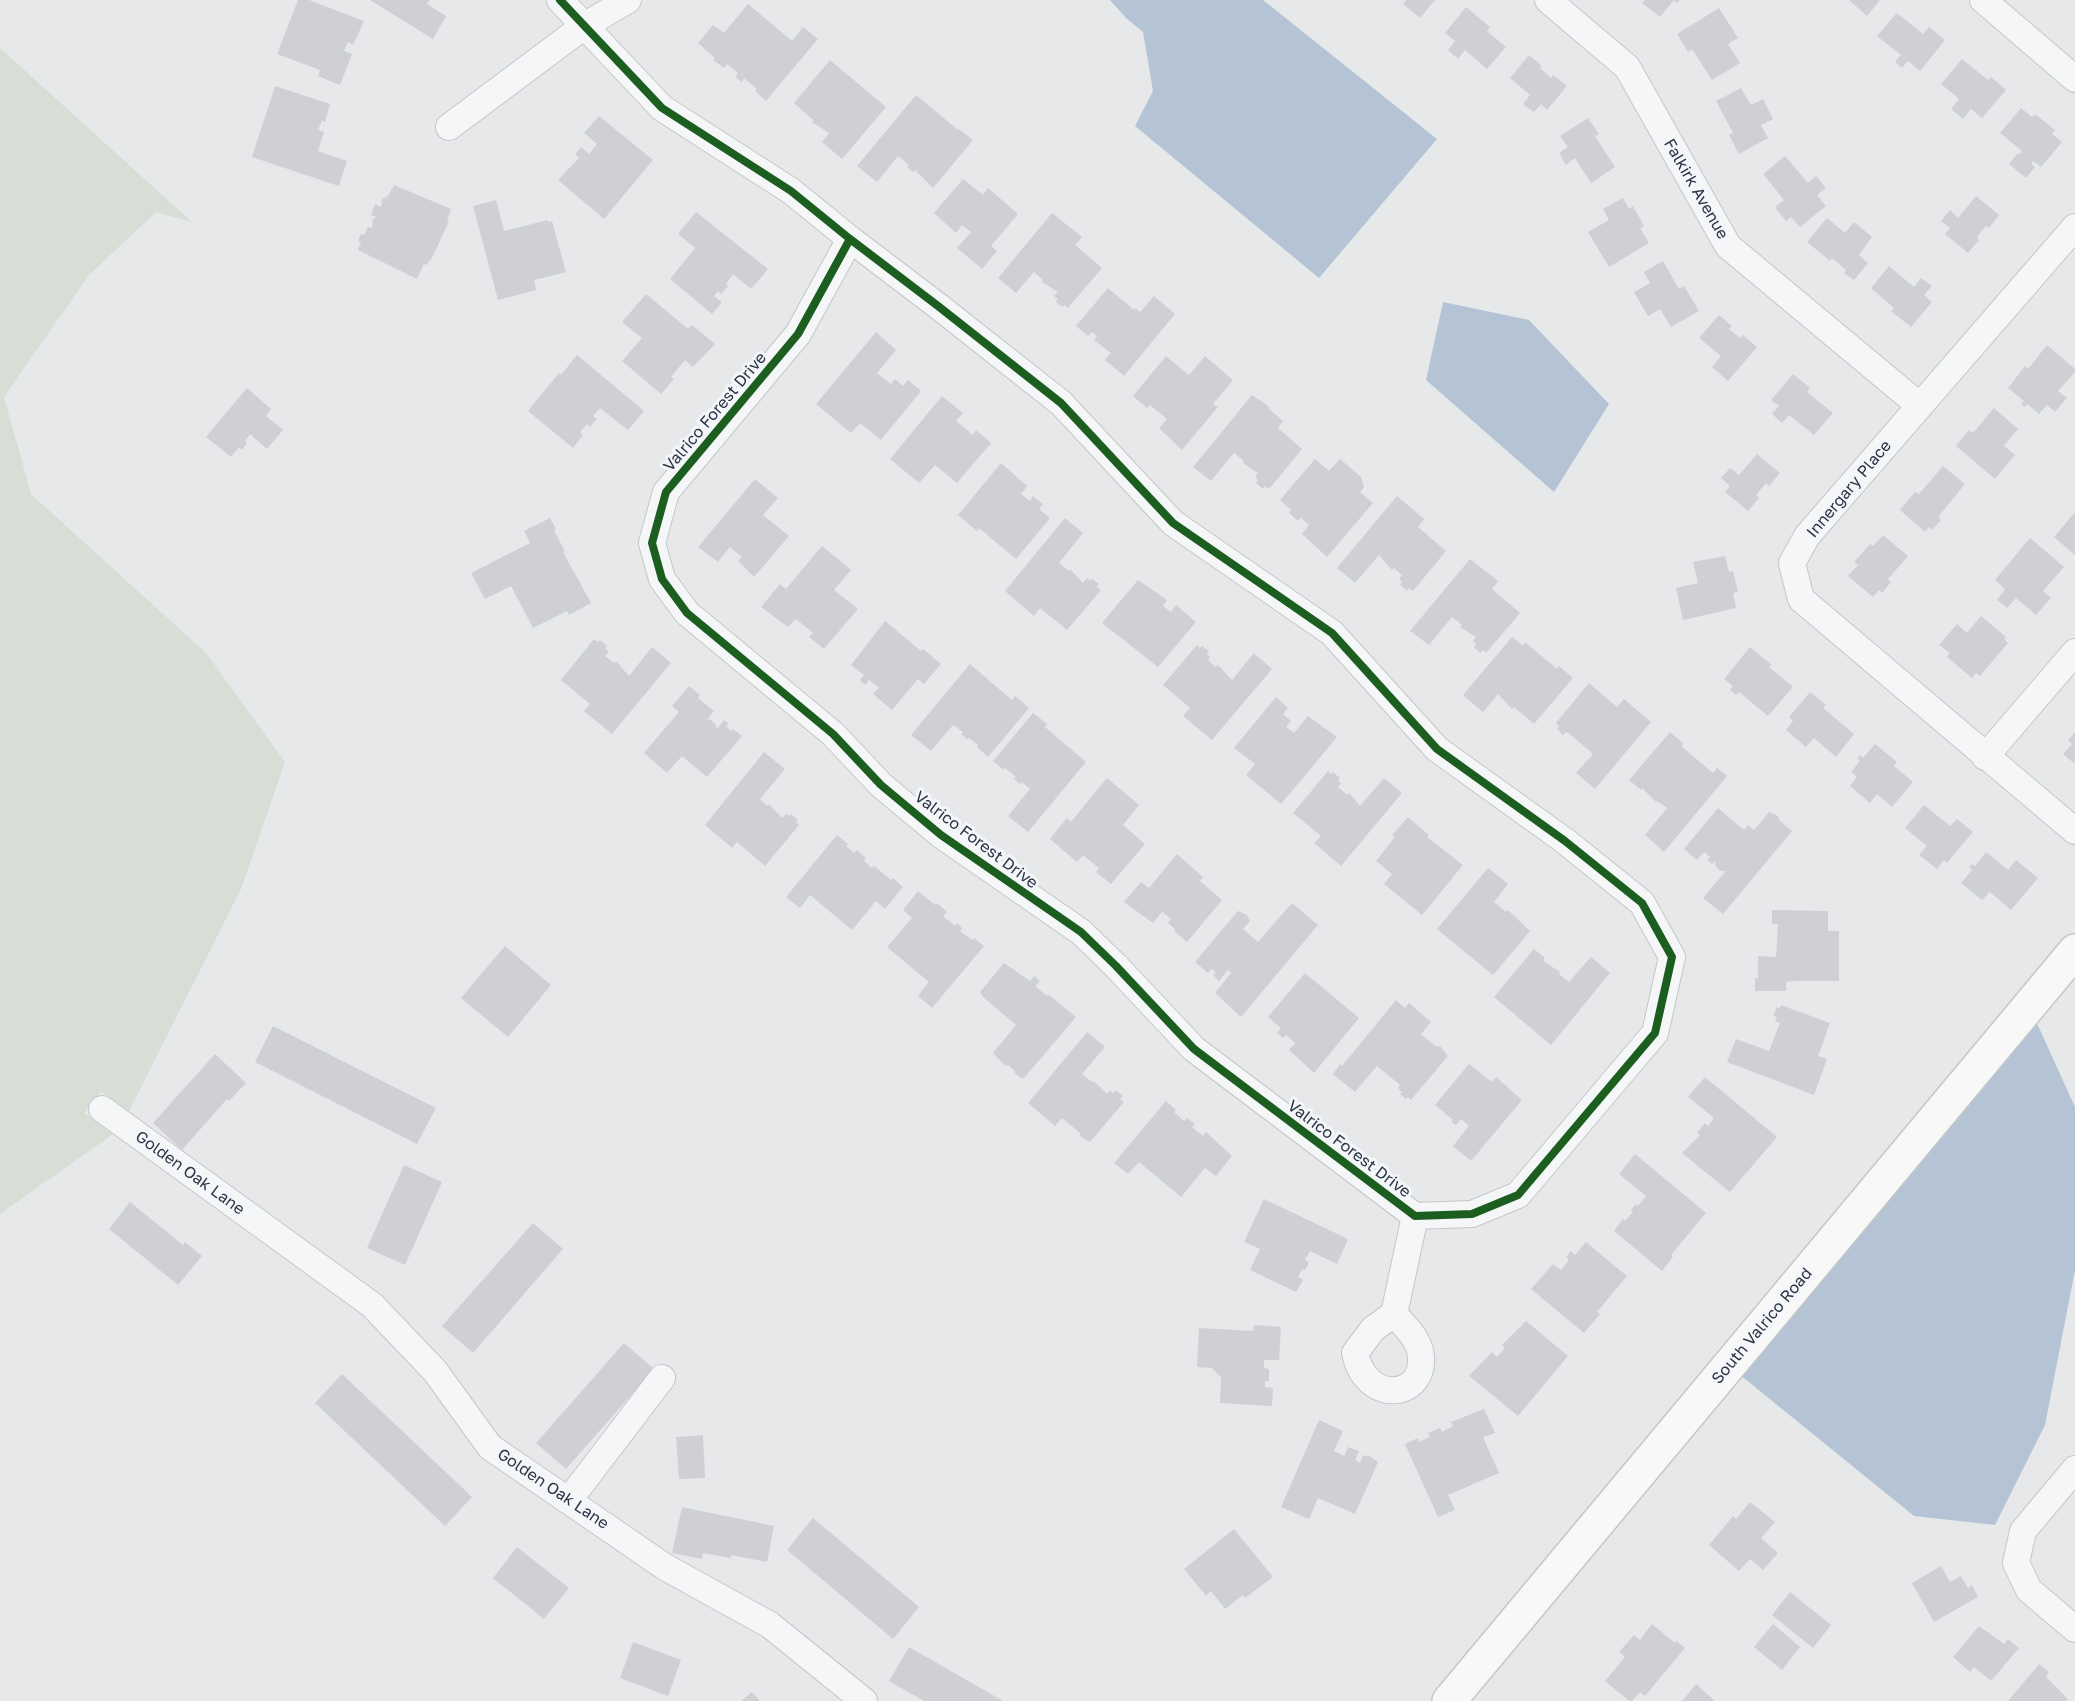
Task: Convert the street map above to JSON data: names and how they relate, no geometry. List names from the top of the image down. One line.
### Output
{"streets":{"street":["Falkirk Avenue","Valrico Forest Drive","Innergary Place","Golden Oak Lane","South Valrico Road"]},"crossings":[["Falkirk Avenue","Innergary Place"]]}
